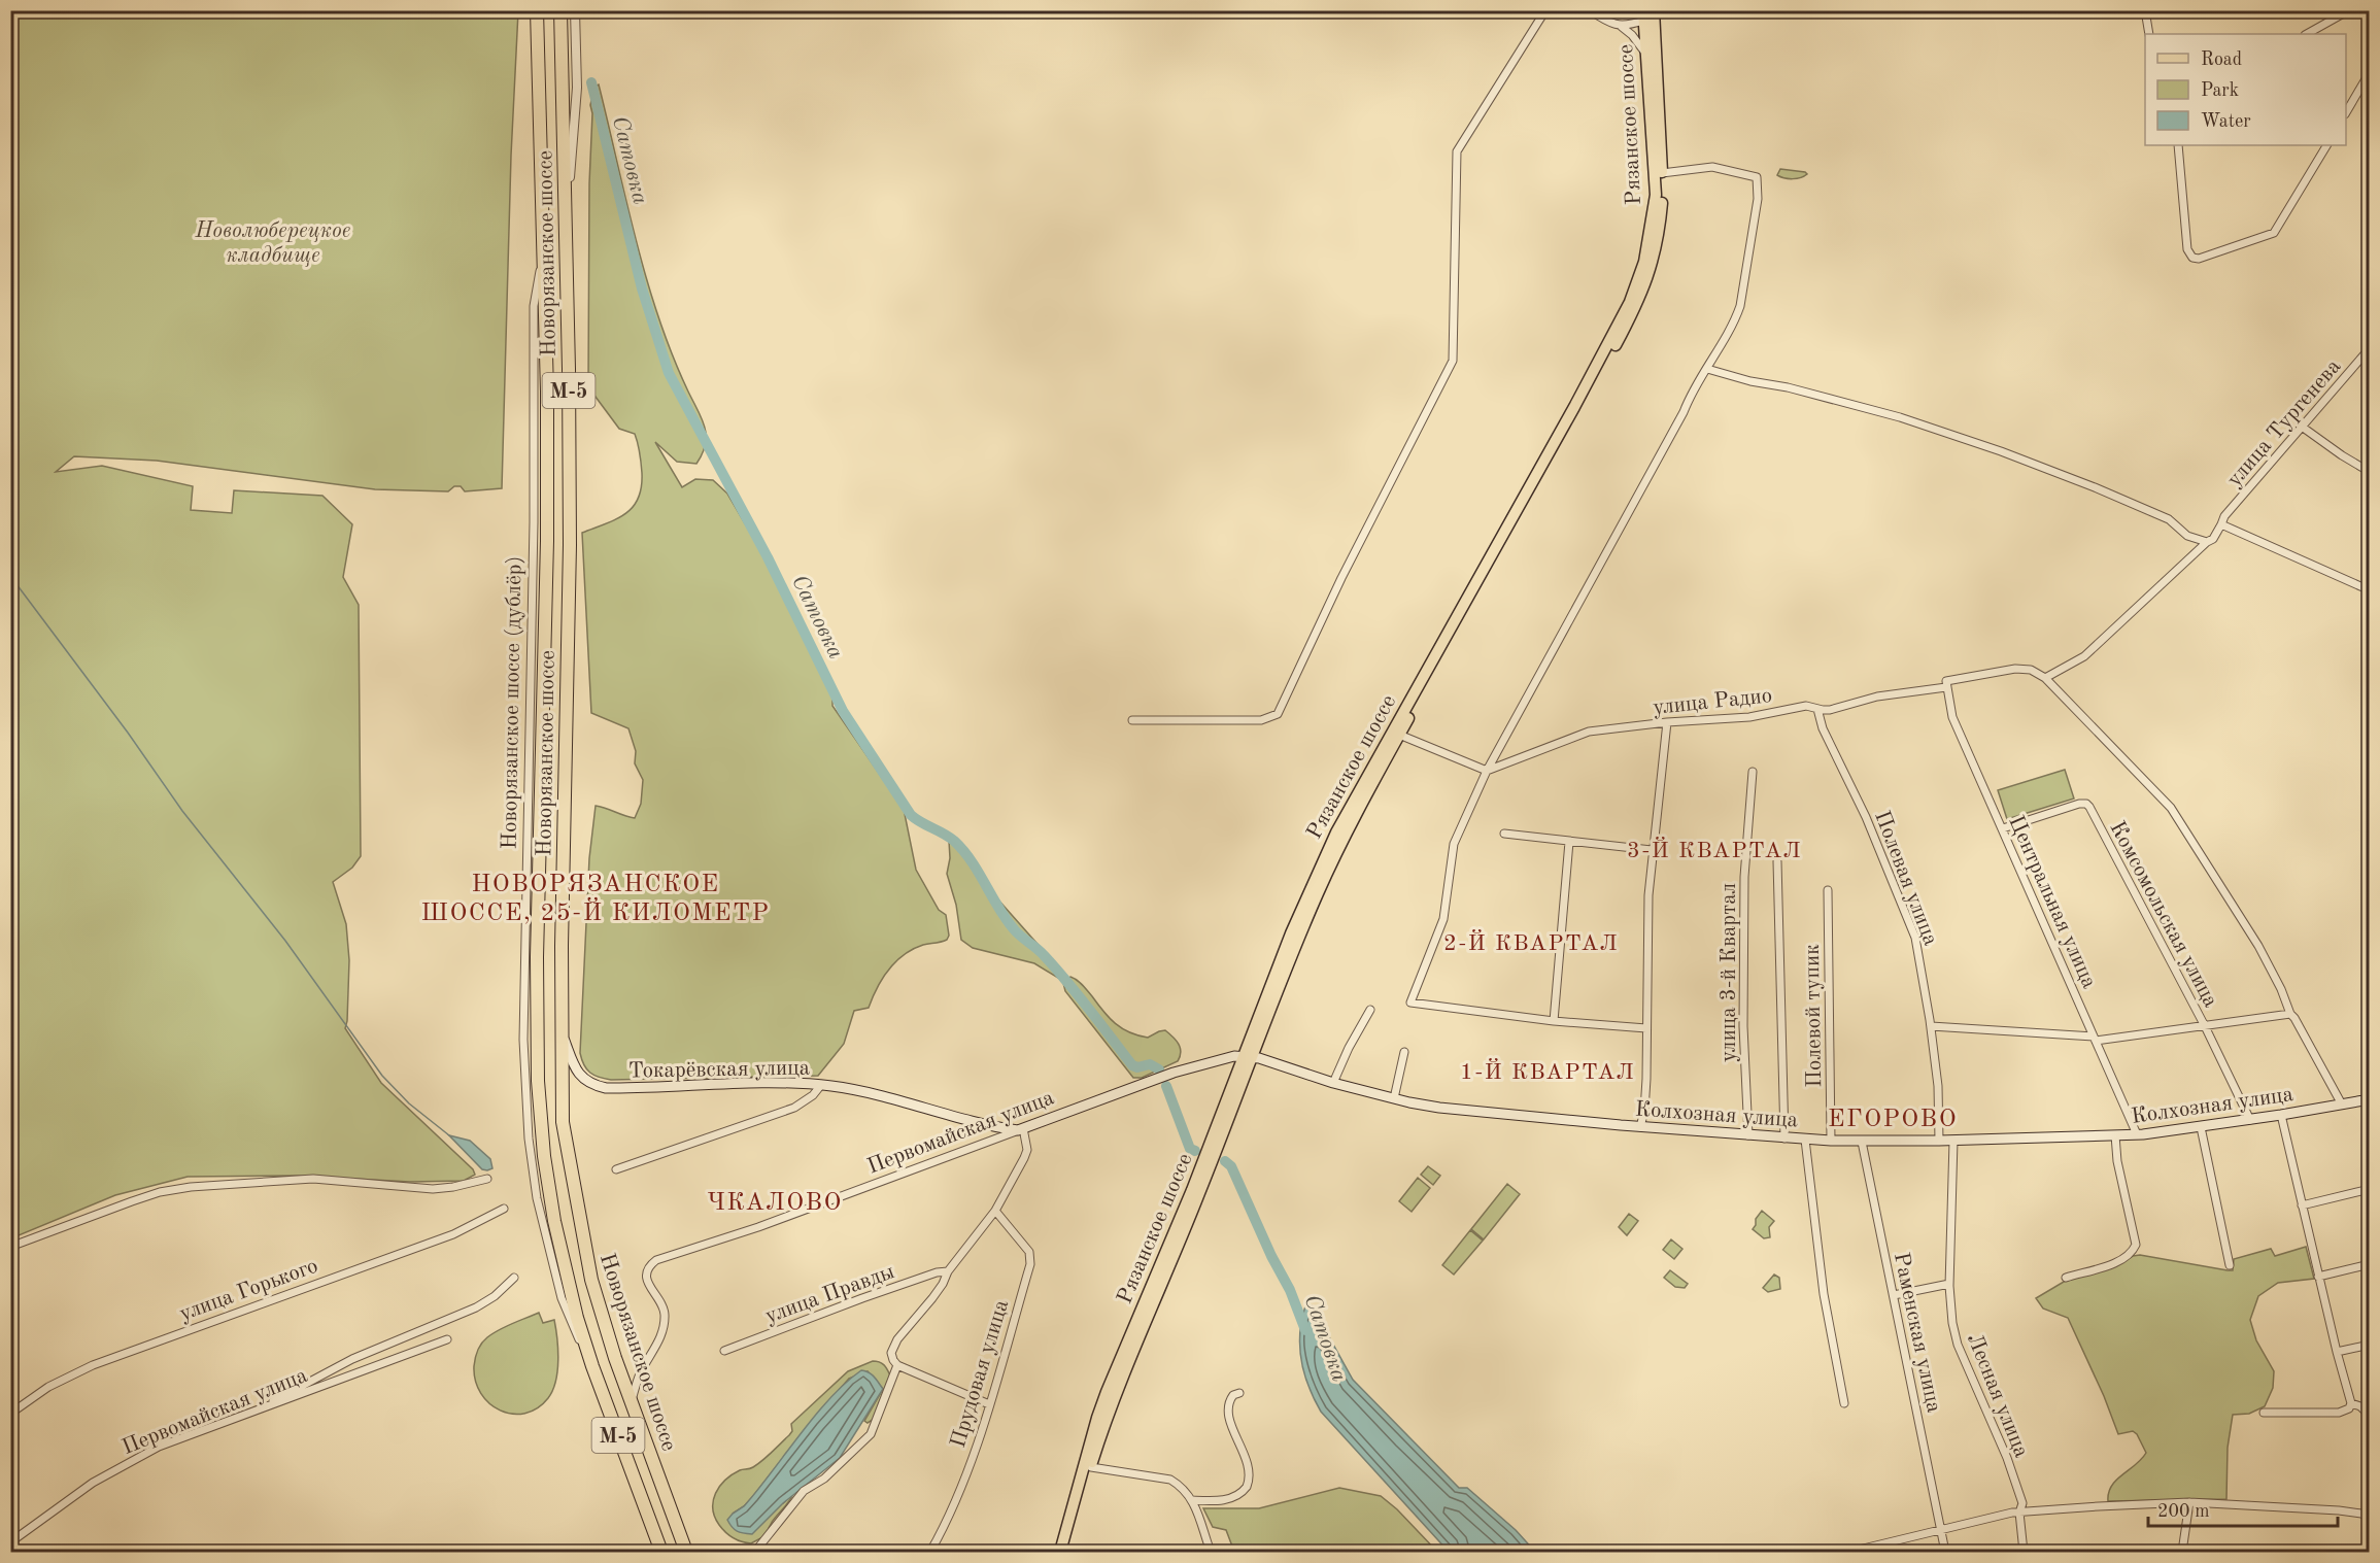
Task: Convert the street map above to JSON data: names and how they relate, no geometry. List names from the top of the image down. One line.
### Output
{"streets":{"highway":["Новорязанское шоссе","М-5"],"main road":["Рязанское шоссе","Токарёвская улица","Колхозная улица","Первомайская улица"],"street":["улица Тургенева","улица Радио","Полевая улица","Центральная улица","Комсомольская улица","улица 3-й Квартал","Полевой тупик","улица Горького","улица Правды","Раменская улица","Прудовая улица","Лесная улица"]},"crossings":[["Рязанское шоссе","Колхозная улица"],["Рязанское шоссе","Первомайская улица"],["Новорязанское шоссе","Токарёвская улица"],["Новорязанское шоссе","Первомайская улица"],["улица Тургенева","улица Радио"],["улица Радио","Полевая улица"],["улица Радио","Центральная улица"],["Полевая улица","Колхозная улица"],["Центральная улица","Комсомольская улица"],["Центральная улица","Колхозная улица"],["Комсомольская улица","Колхозная улица"],["улица 3-й Квартал","Колхозная улица"],["Полевой тупик","Колхозная улица"],["Токарёвская улица","Первомайская улица"],["Колхозная улица","Первомайская улица"],["Колхозная улица","Раменская улица"],["Колхозная улица","Лесная улица"]],"districts":["3-Й КВАРТАЛ","НОВОРЯЗАНСКОЕ ШОССЕ, 25-Й КИЛОМЕТР","2-Й КВАРТАЛ","1-Й КВАРТАЛ","ЕГОРОВО","ЧКАЛОВО"],"water":["Сатовка"],"parks":["Новолюберецкое кладбище"],"legend":["Road","Park","Water"],"scale_bar":"200 m"}
